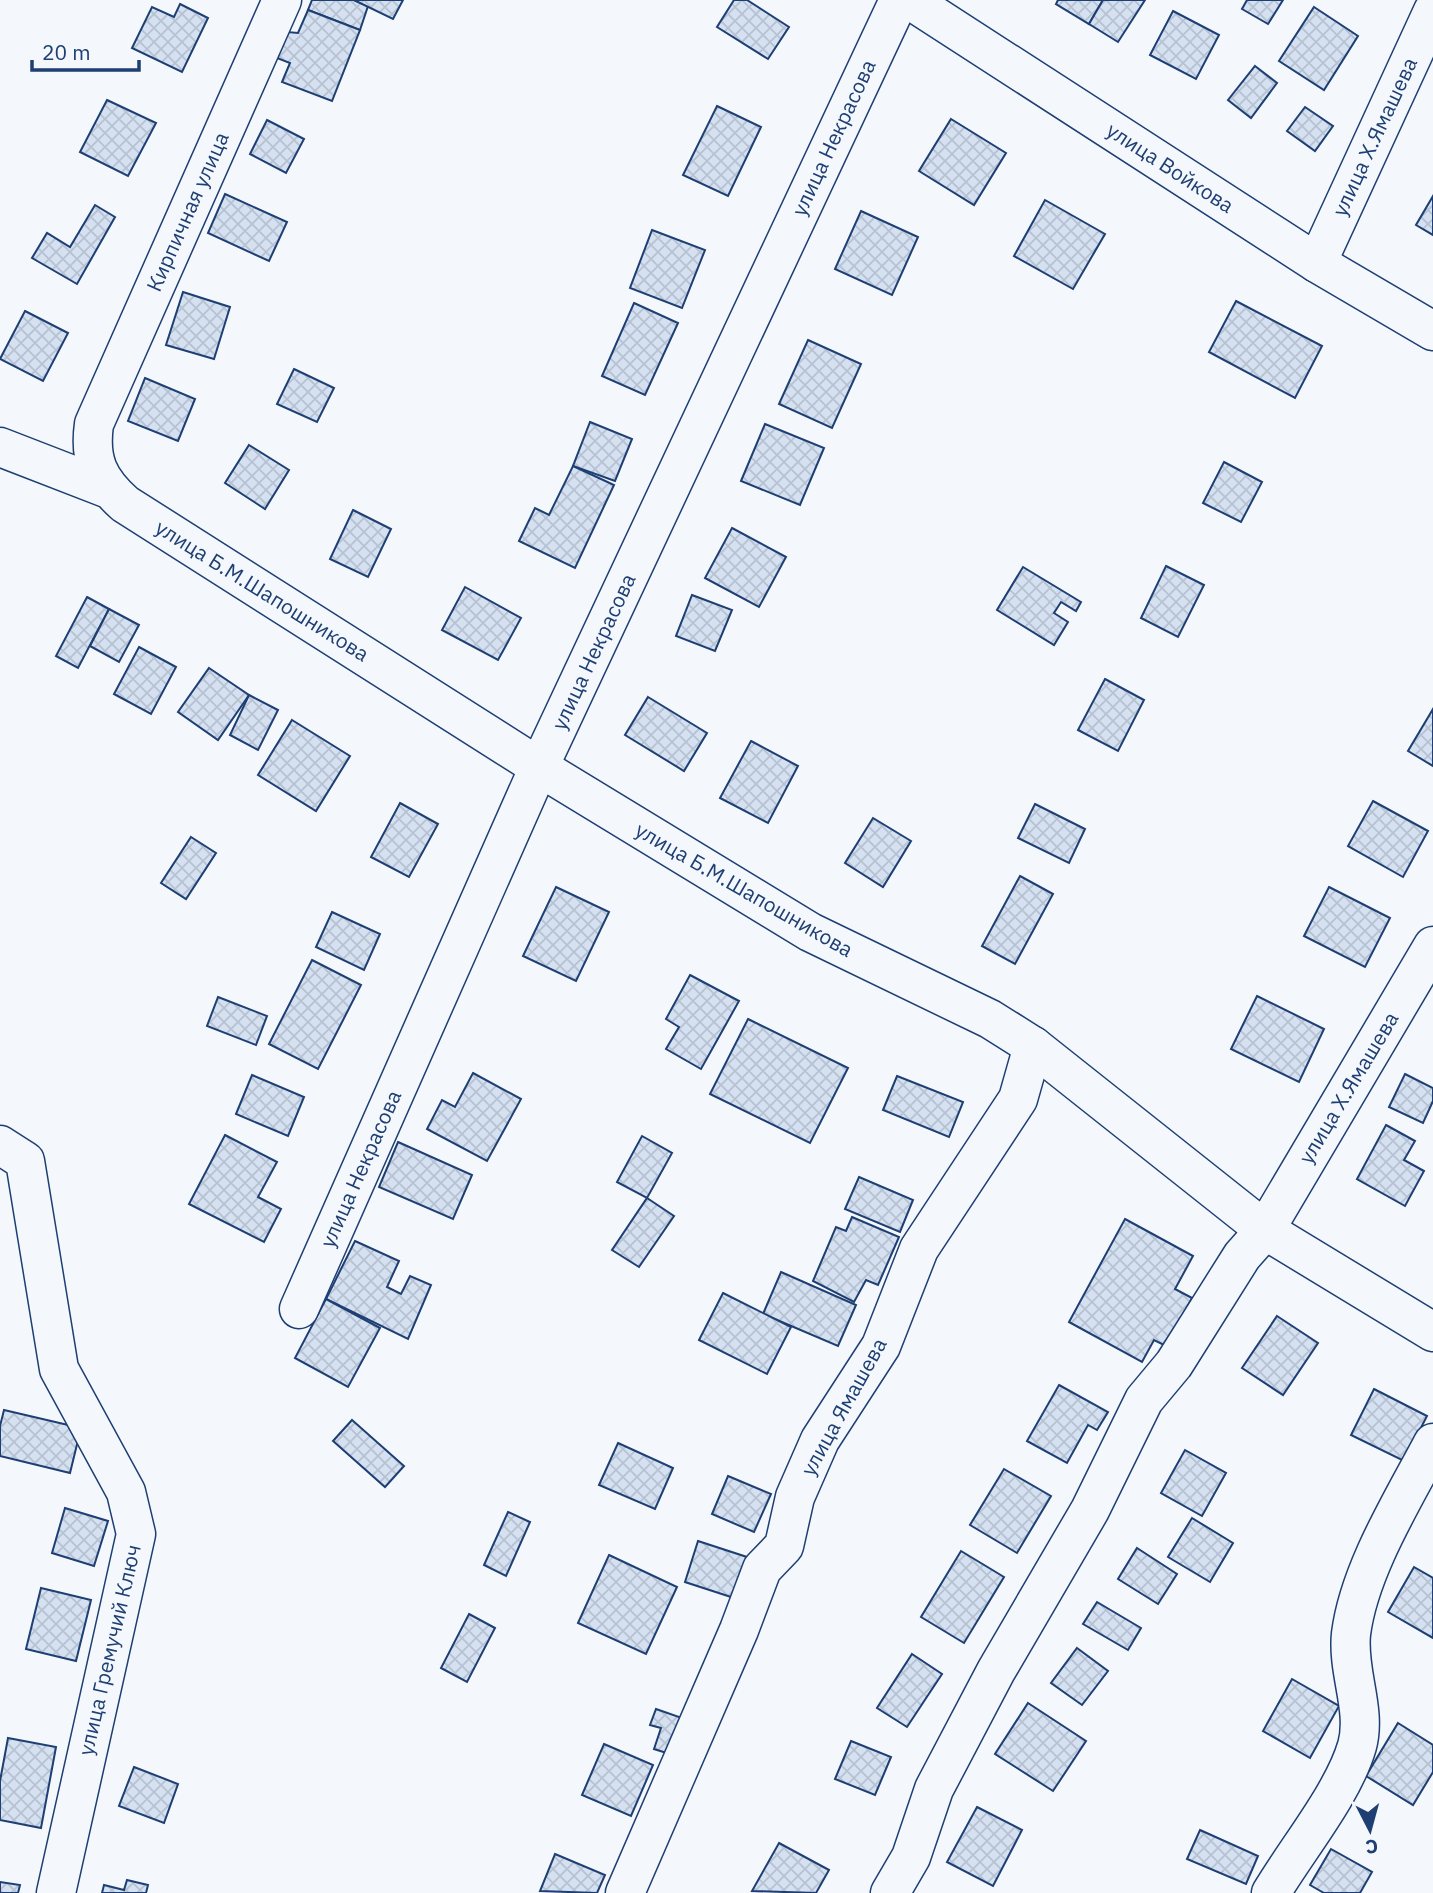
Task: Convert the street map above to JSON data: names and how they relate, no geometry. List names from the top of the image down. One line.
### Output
{"streets":{"street":["улица Х.Ямашева","улица Некрасова","улица Войкова","Кирпичная улица","улица Б.М.Шапошникова","улица Ямашева","улица Гремучий Ключ"]},"crossings":[["улица Х.Ямашева","улица Войкова"],["улица Х.Ямашева","улица Б.М.Шапошникова"],["улица Некрасова","улица Б.М.Шапошникова"],["Кирпичная улица","улица Б.М.Шапошникова"],["улица Б.М.Шапошникова","улица Ямашева"]],"scale_bar":"20 m","north":"bottom"}
